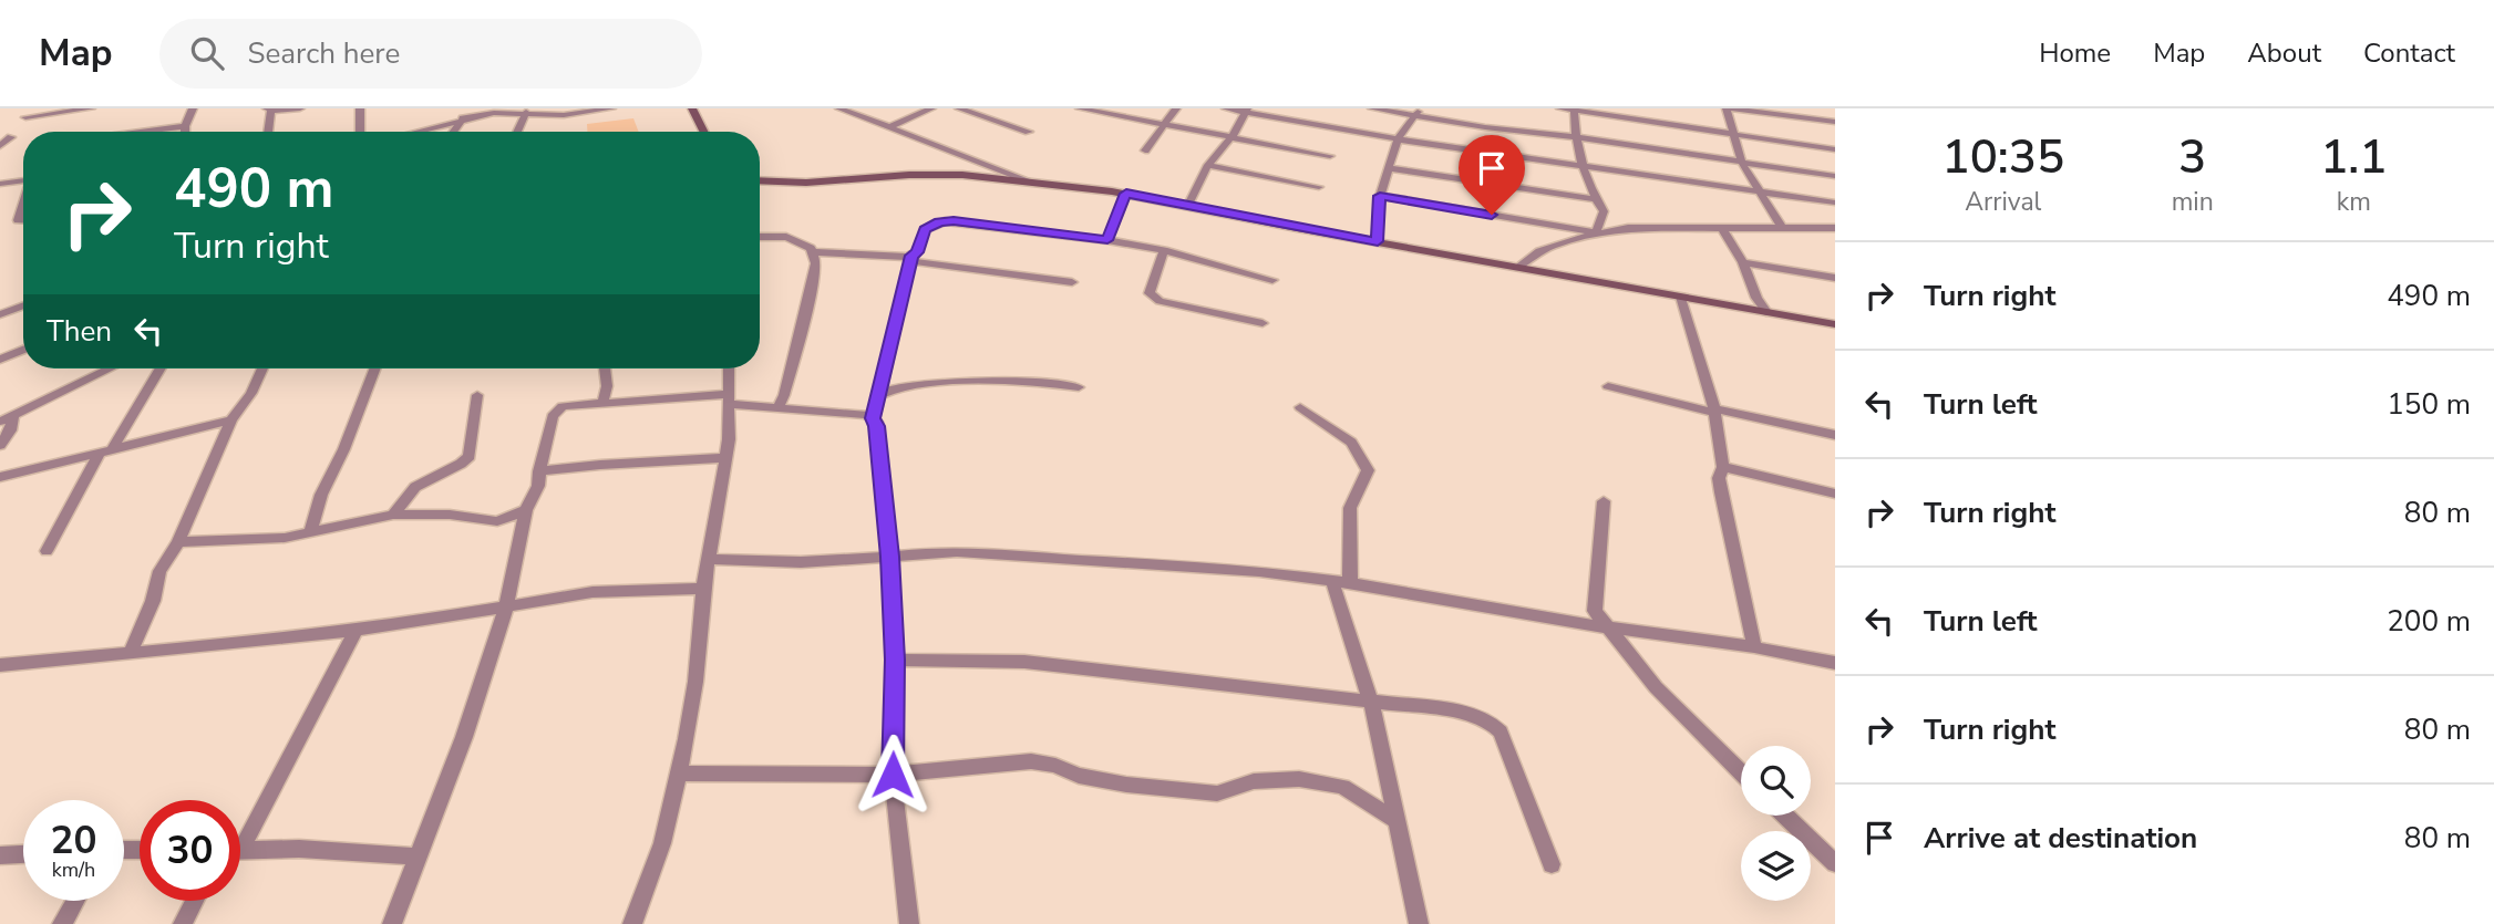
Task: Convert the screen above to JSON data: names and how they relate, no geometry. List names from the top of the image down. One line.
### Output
{"page":{"header":"Map","search":"Search here","nav":["Home","Map","About","Contact"],"eta":["10:35","Arrival","3","min","1.1","km"],"turn":["490 m","Turn right"],"list":[{"name":"Turn right","value":"490 m"},{"name":"Turn left","value":"150 m"},{"name":"Turn right","value":"80 m"},{"name":"Turn left","value":"200 m"},{"name":"Turn right","value":"80 m"},{"name":"Arrive at destination","value":"80 m"}],"then":"Then","speed":"20 km/h","limit":"30"}}
